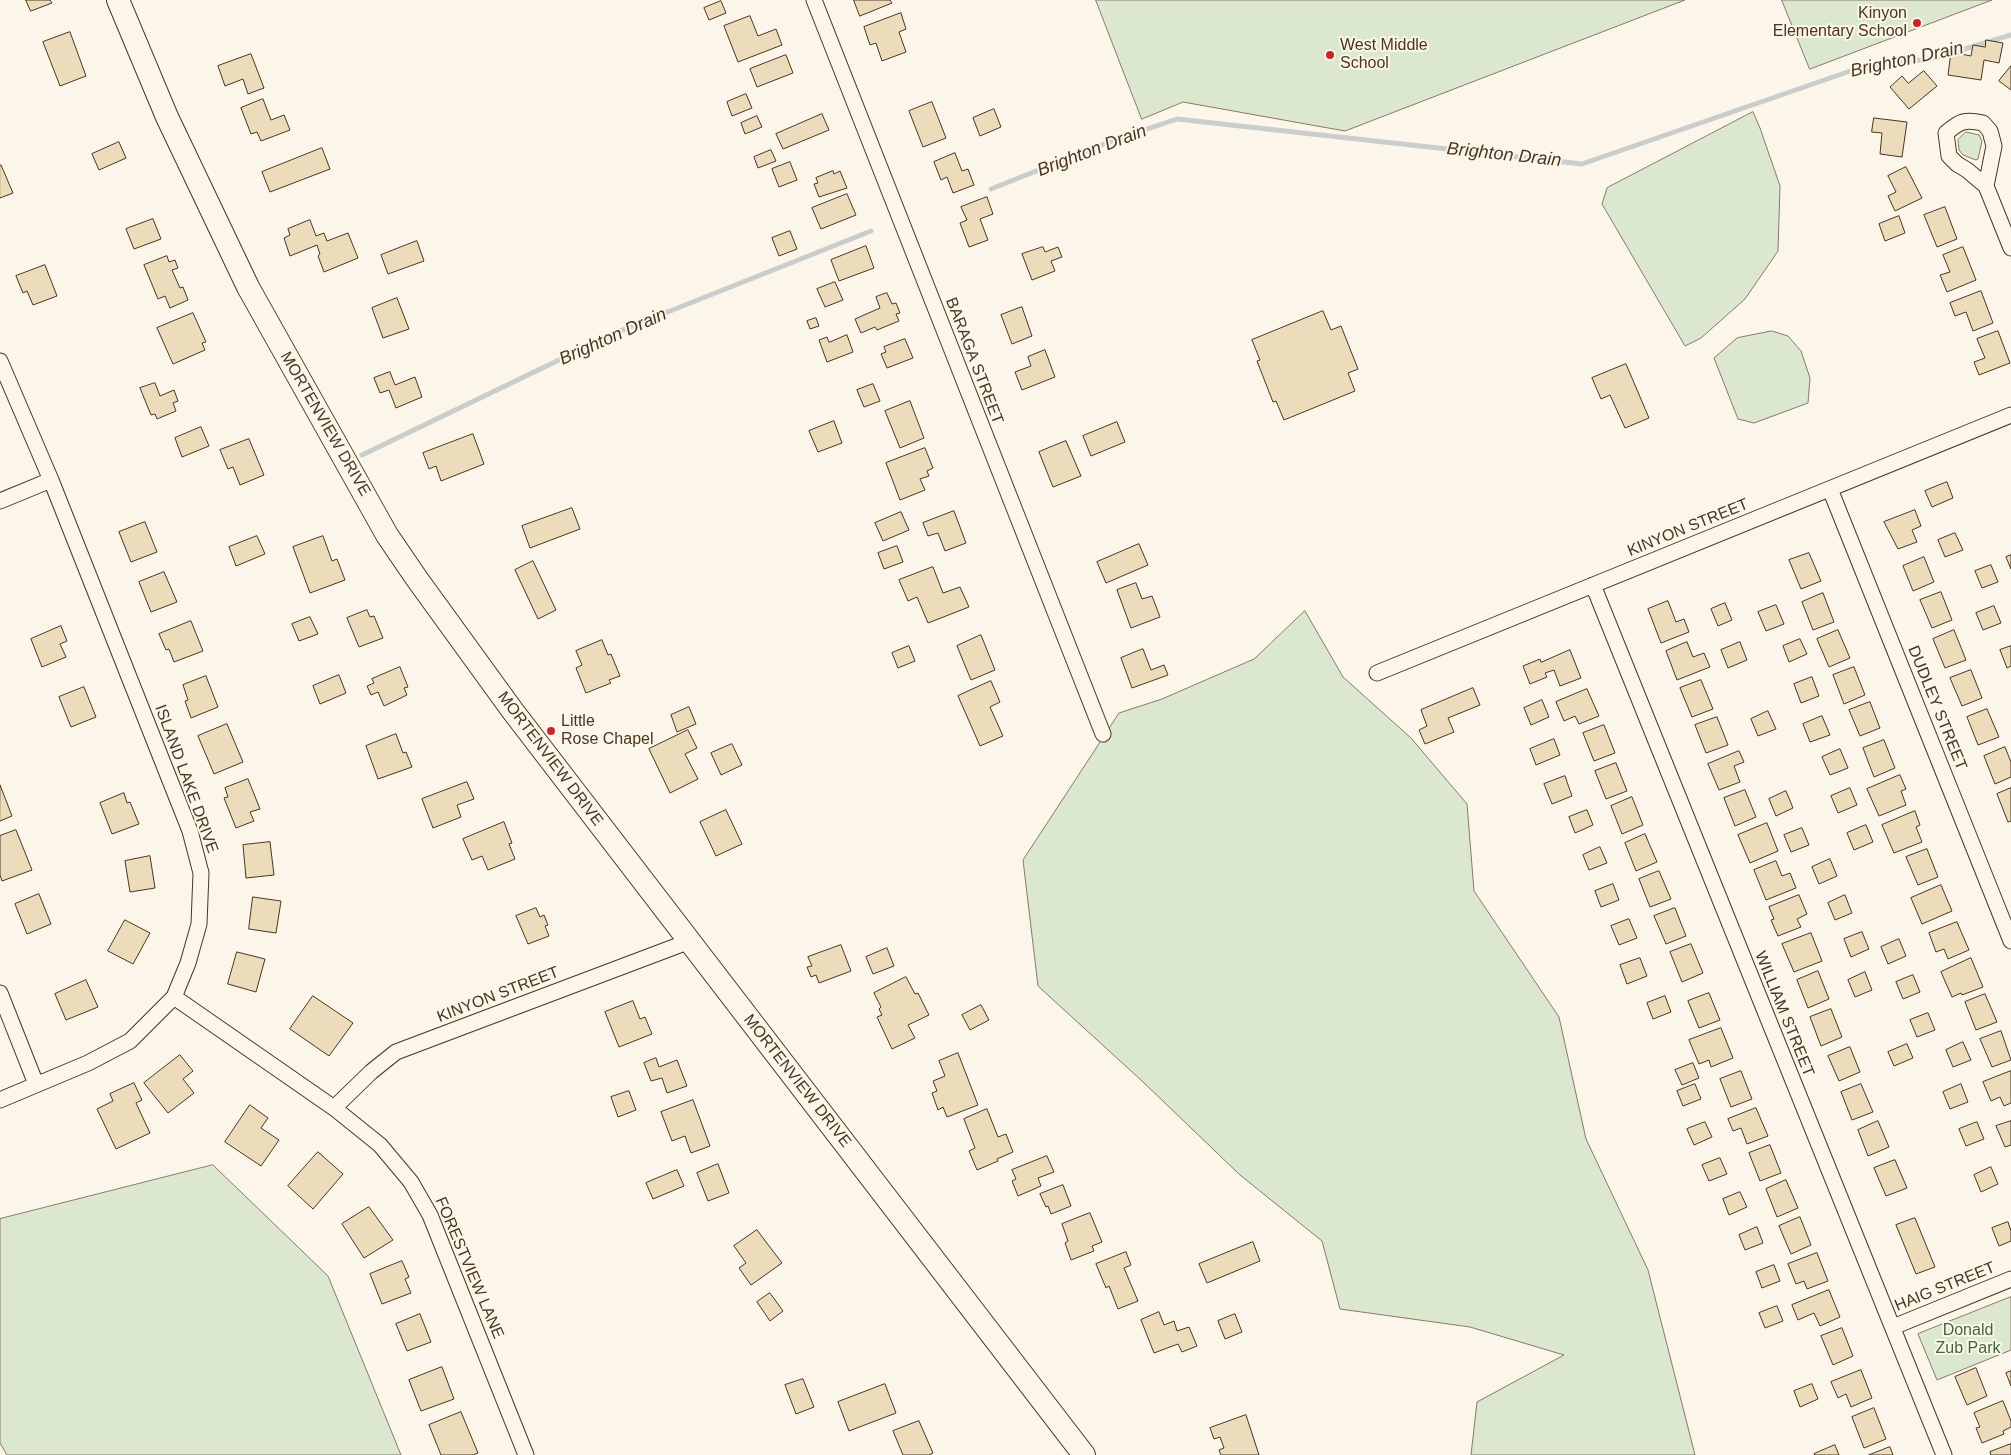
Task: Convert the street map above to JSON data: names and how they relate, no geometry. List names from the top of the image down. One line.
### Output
{"streets":{"street":["BARAGA STREET","MORTENVIEW DRIVE","KINYON STREET","DUDLEY STREET","ISLAND LAKE DRIVE","WILLIAM STREET","FORESTVIEW LANE","HAIG STREET"]},"crossings":[["MORTENVIEW DRIVE","KINYON STREET"],["KINYON STREET","DUDLEY STREET"],["KINYON STREET","WILLIAM STREET"],["KINYON STREET","FORESTVIEW LANE"],["ISLAND LAKE DRIVE","FORESTVIEW LANE"],["WILLIAM STREET","HAIG STREET"]],"water":["Brighton Drain"],"parks":["Donald Zub Park"],"places":["Kinyon Elementary School","West Middle School","Little Rose Chapel"]}
